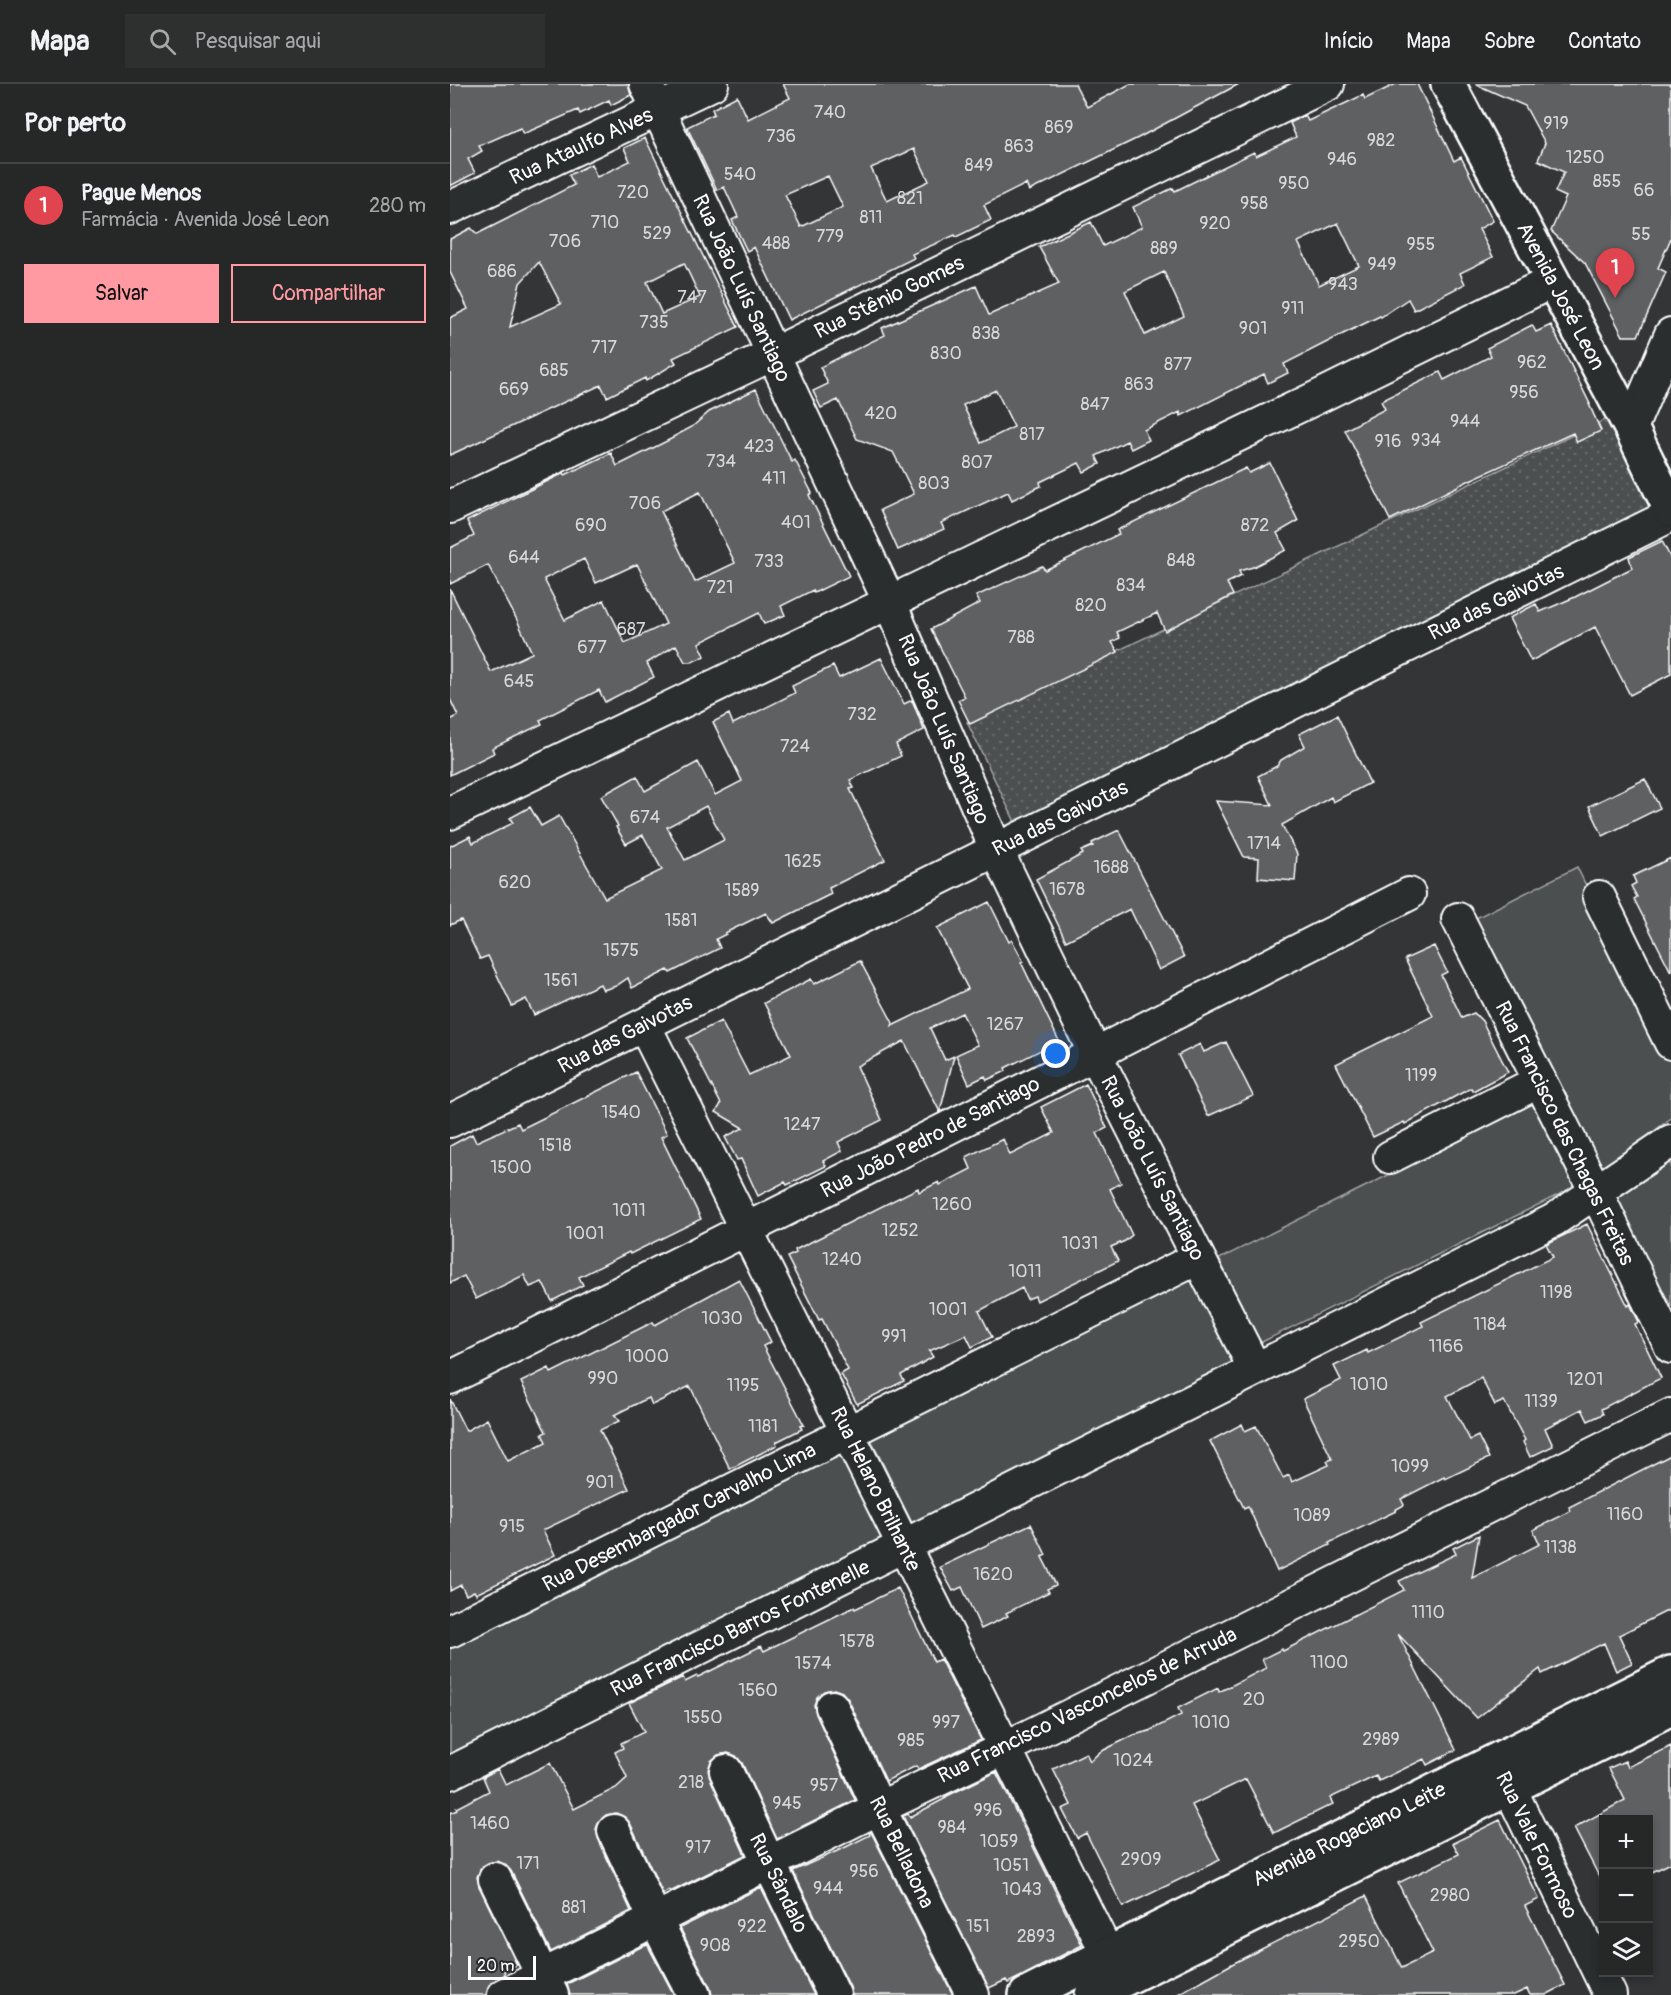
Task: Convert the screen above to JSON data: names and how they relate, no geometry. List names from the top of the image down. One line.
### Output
{"streets":{"main road":["Avenida José Leon","Avenida Rogaciano Leite"],"street":["Rua Ataulfo Alves","Rua João Luís Santiago","Rua Stênio Gomes","Rua das Gaivotas","Rua Francisco das Chagas Freitas","Rua João Pedro de Santiago","Rua Helano Brilhante","Rua Desembargador Carvalho Lima","Rua Francisco Barros Fontenelle","Rua Francisco Vasconcelos de Arruda","Rua Vale Formoso","Rua Belladona","Rua Sândalo"]},"crossings":[["Rua Ataulfo Alves","Rua João Luís Santiago"],["Rua João Luís Santiago","Rua Stênio Gomes"],["Rua João Luís Santiago","Rua das Gaivotas"],["Rua João Luís Santiago","Rua João Pedro de Santiago"],["Rua João Luís Santiago","Rua Desembargador Carvalho Lima"],["Rua João Luís Santiago","Rua Francisco Barros Fontenelle"],["Rua das Gaivotas","Rua Helano Brilhante"],["Rua Francisco das Chagas Freitas","Rua Francisco Barros Fontenelle"],["Rua João Pedro de Santiago","Rua Helano Brilhante"],["Rua Helano Brilhante","Rua Desembargador Carvalho Lima"],["Rua Helano Brilhante","Rua Francisco Barros Fontenelle"],["Rua Helano Brilhante","Rua Francisco Vasconcelos de Arruda"],["Rua Helano Brilhante","Avenida Rogaciano Leite"],["Rua Francisco Vasconcelos de Arruda","Rua Belladona"],["Rua Francisco Vasconcelos de Arruda","Rua Sândalo"],["Avenida Rogaciano Leite","Rua Vale Formoso"]],"house_numbers":["740","919","869","736","982","863","1250","946","849","540","855","950","66","720","821","958","811","710","920","529","55","779","706","488","955","889","949","686","943","747","911","735","901","838","717","830","962","877","685","863","669","956","847","420","944","817","934","916","423","734","807","411","803","706","401","690","872","644","848","733","834","721","820","687","788","677","645","732","724","674","1714","1625","1688","620","1678","1589","1581","1575","1561","1267","1199","1540","1247","1518","1500","1260","1011","1252","1001","1031","1240","1011","1198","1001","1030","1184","991","1166","1000","990","1201","1010","1195","1139","1181","1099","901","1160","1089","915","1138","1620","1110","1578","1100","1574","1560","20","1550","997","1010","2989","985","1024","218","957","945","996","1460","984","1059","917","2909","171","1051","956","944","1043","2980","881","922","151","2893","2950","908"],"scale_bar":"20 m","page":{"header":"Mapa","search":"Pesquisar aqui","nav":["Início","Mapa","Sobre","Contato"],"heading":"Por perto","list":[{"mark":"1","name":"Pague Menos","note":"Farmácia · Avenida José Leon","value":"280 m"}],"buttons":["Salvar","Compartilhar"],"pins":"1","map_buttons":["+","−"],"scale":"20 m"}}
